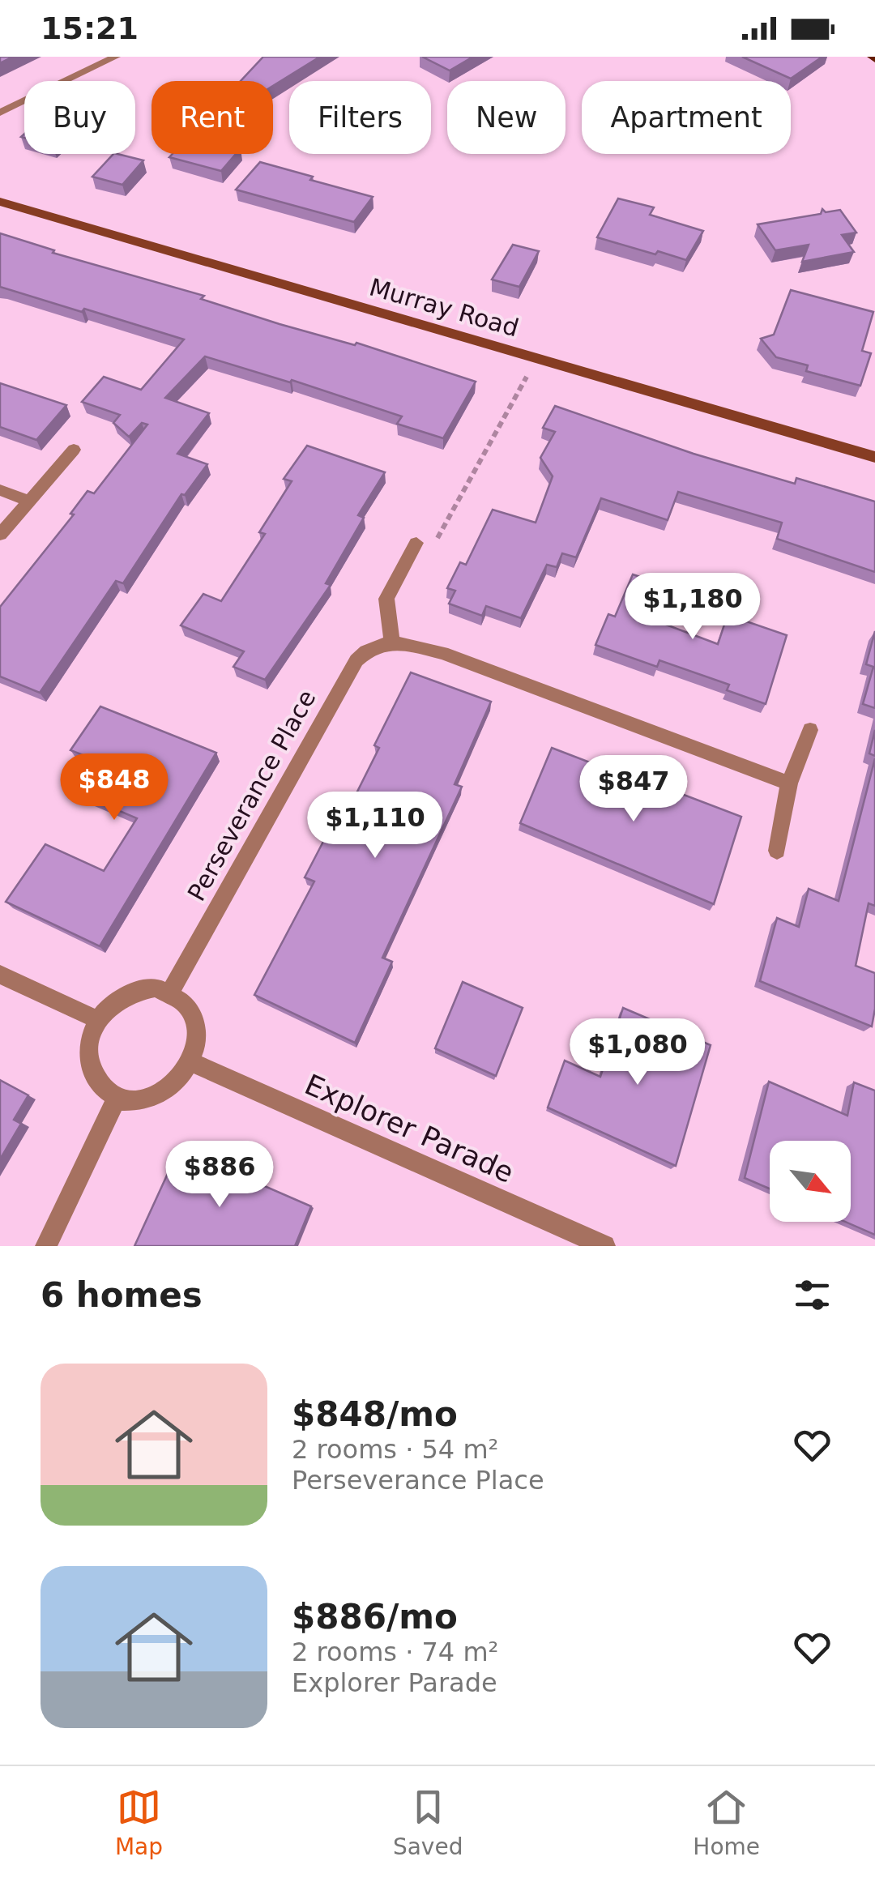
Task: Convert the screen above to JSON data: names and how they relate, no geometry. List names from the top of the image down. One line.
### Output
{"streets":{"street":["Murray Road","Perseverance Place","Explorer Parade"]},"crossings":[["Perseverance Place","Explorer Parade"]],"north":"bottom right","page":{"status":"15:21","chip":["Buy","Rent","Filters","New","Apartment"],"price":["$1,180","$848","$847","$1,110","$1,080","$886"],"heading":"6 homes","list":[{"name":"$848/mo","note":"2 rooms · 54 m² · Perseverance Place"},{"name":"$886/mo","note":"2 rooms · 74 m² · Explorer Parade"}],"tabs":["Map","Saved","Home"]}}
